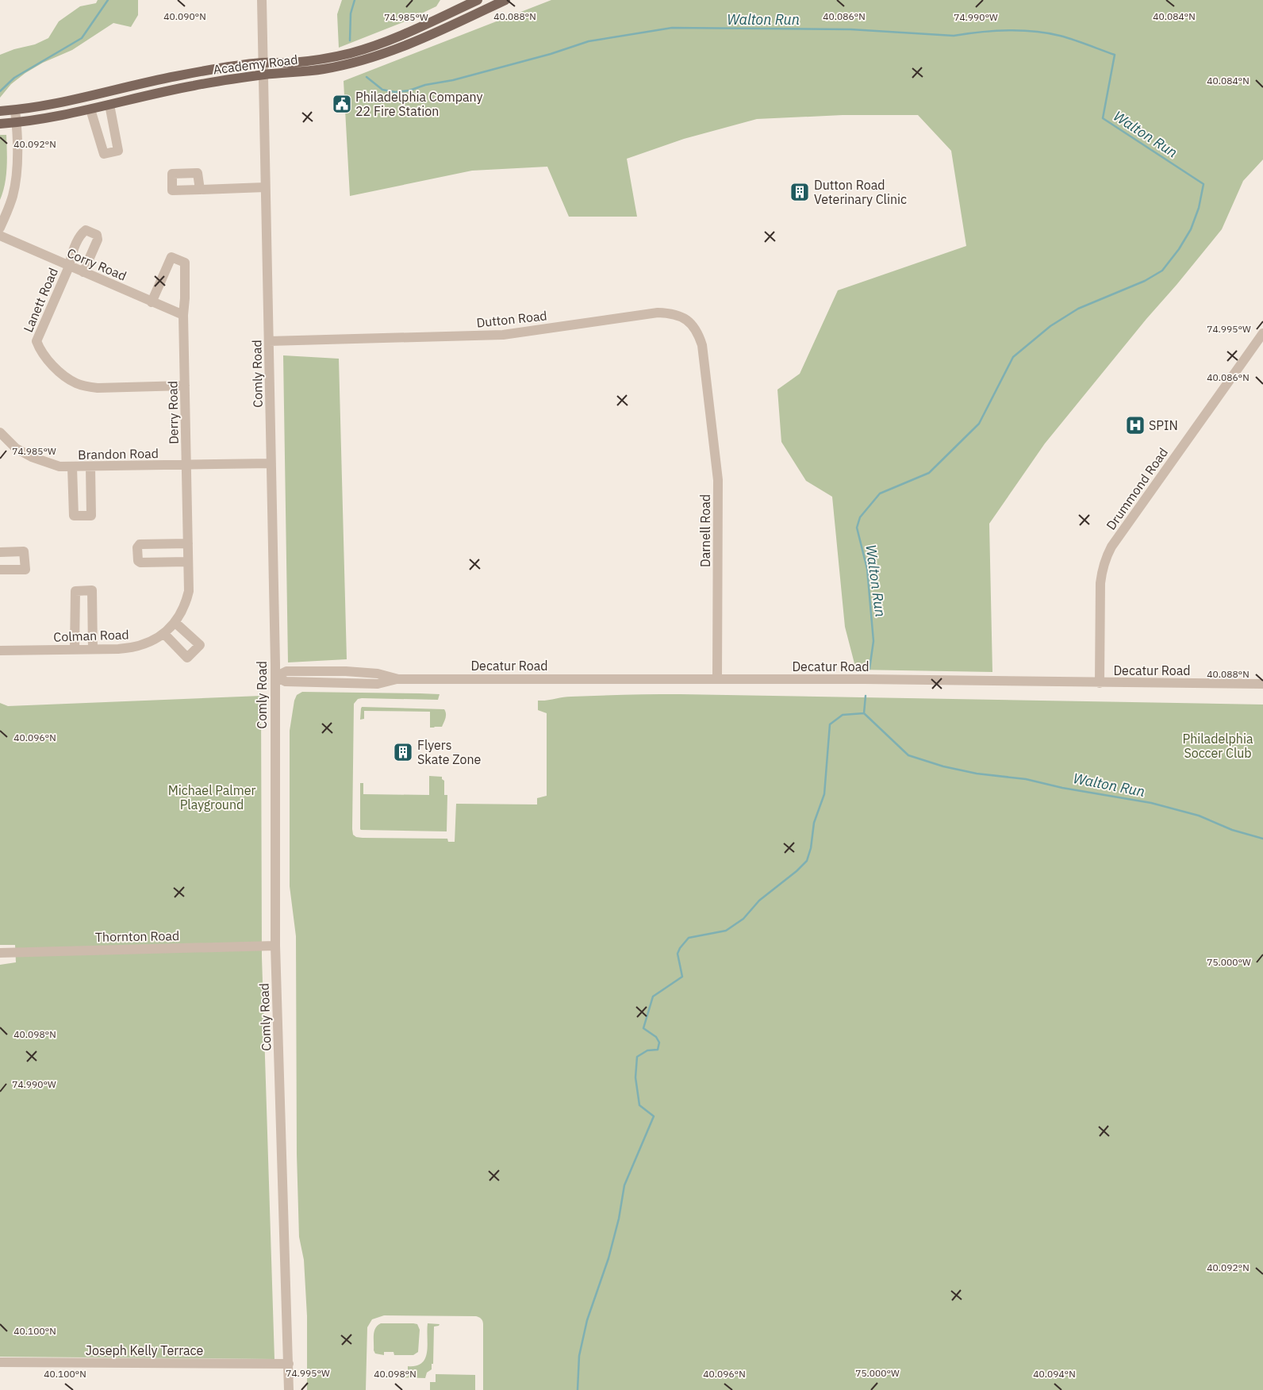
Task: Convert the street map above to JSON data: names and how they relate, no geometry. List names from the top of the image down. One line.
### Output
{"streets":{"main road":["Academy Road"],"street":["Corry Road","Lanett Road","Dutton Road","Comly Road","Derry Road","Brandon Road","Drummond Road","Darnell Road","Colman Road","Decatur Road","Thornton Road","Joseph Kelly Terrace"]},"crossings":[["Academy Road","Comly Road"],["Corry Road","Lanett Road"],["Corry Road","Derry Road"],["Lanett Road","Derry Road"],["Dutton Road","Comly Road"],["Dutton Road","Darnell Road"],["Comly Road","Brandon Road"],["Comly Road","Decatur Road"],["Comly Road","Thornton Road"],["Comly Road","Joseph Kelly Terrace"],["Derry Road","Brandon Road"],["Derry Road","Colman Road"],["Drummond Road","Decatur Road"],["Darnell Road","Decatur Road"]],"water":["Walton Run"],"parks":["Philadelphia Soccer Club","Michael Palmer Playground"],"places":{"public building":["Philadelphia Company 22 Fire Station"],"building":["Dutton Road Veterinary Clinic","Flyers Skate Zone"],"hospital":["SPIN"]},"coordinates":["40.090°N","40.088°N","40.086°N","40.084°N","74.985°W","74.990°W","40.092°N","74.995°W","40.096°N","75.000°W","40.098°N","40.100°N","40.094°N"]}
